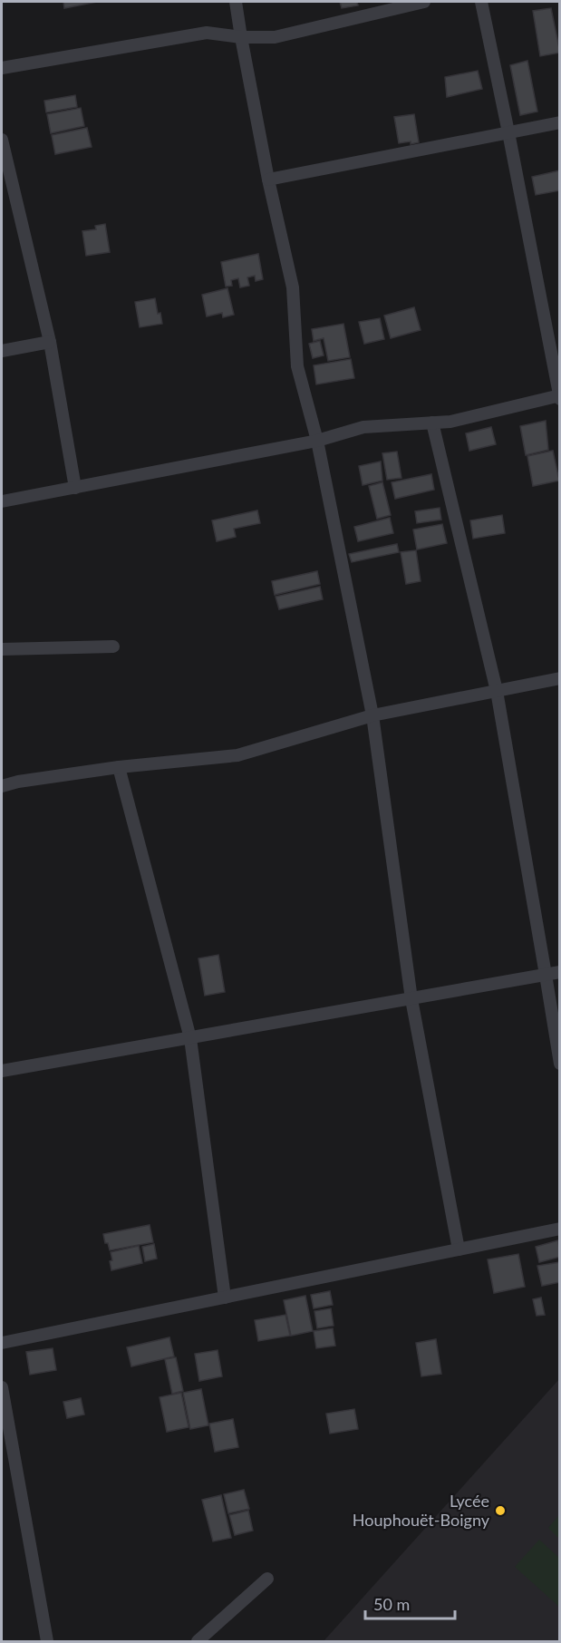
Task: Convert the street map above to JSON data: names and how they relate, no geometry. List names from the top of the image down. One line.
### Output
{"places":["Lycée Houphouët-Boigny"],"scale_bar":"50 m"}
